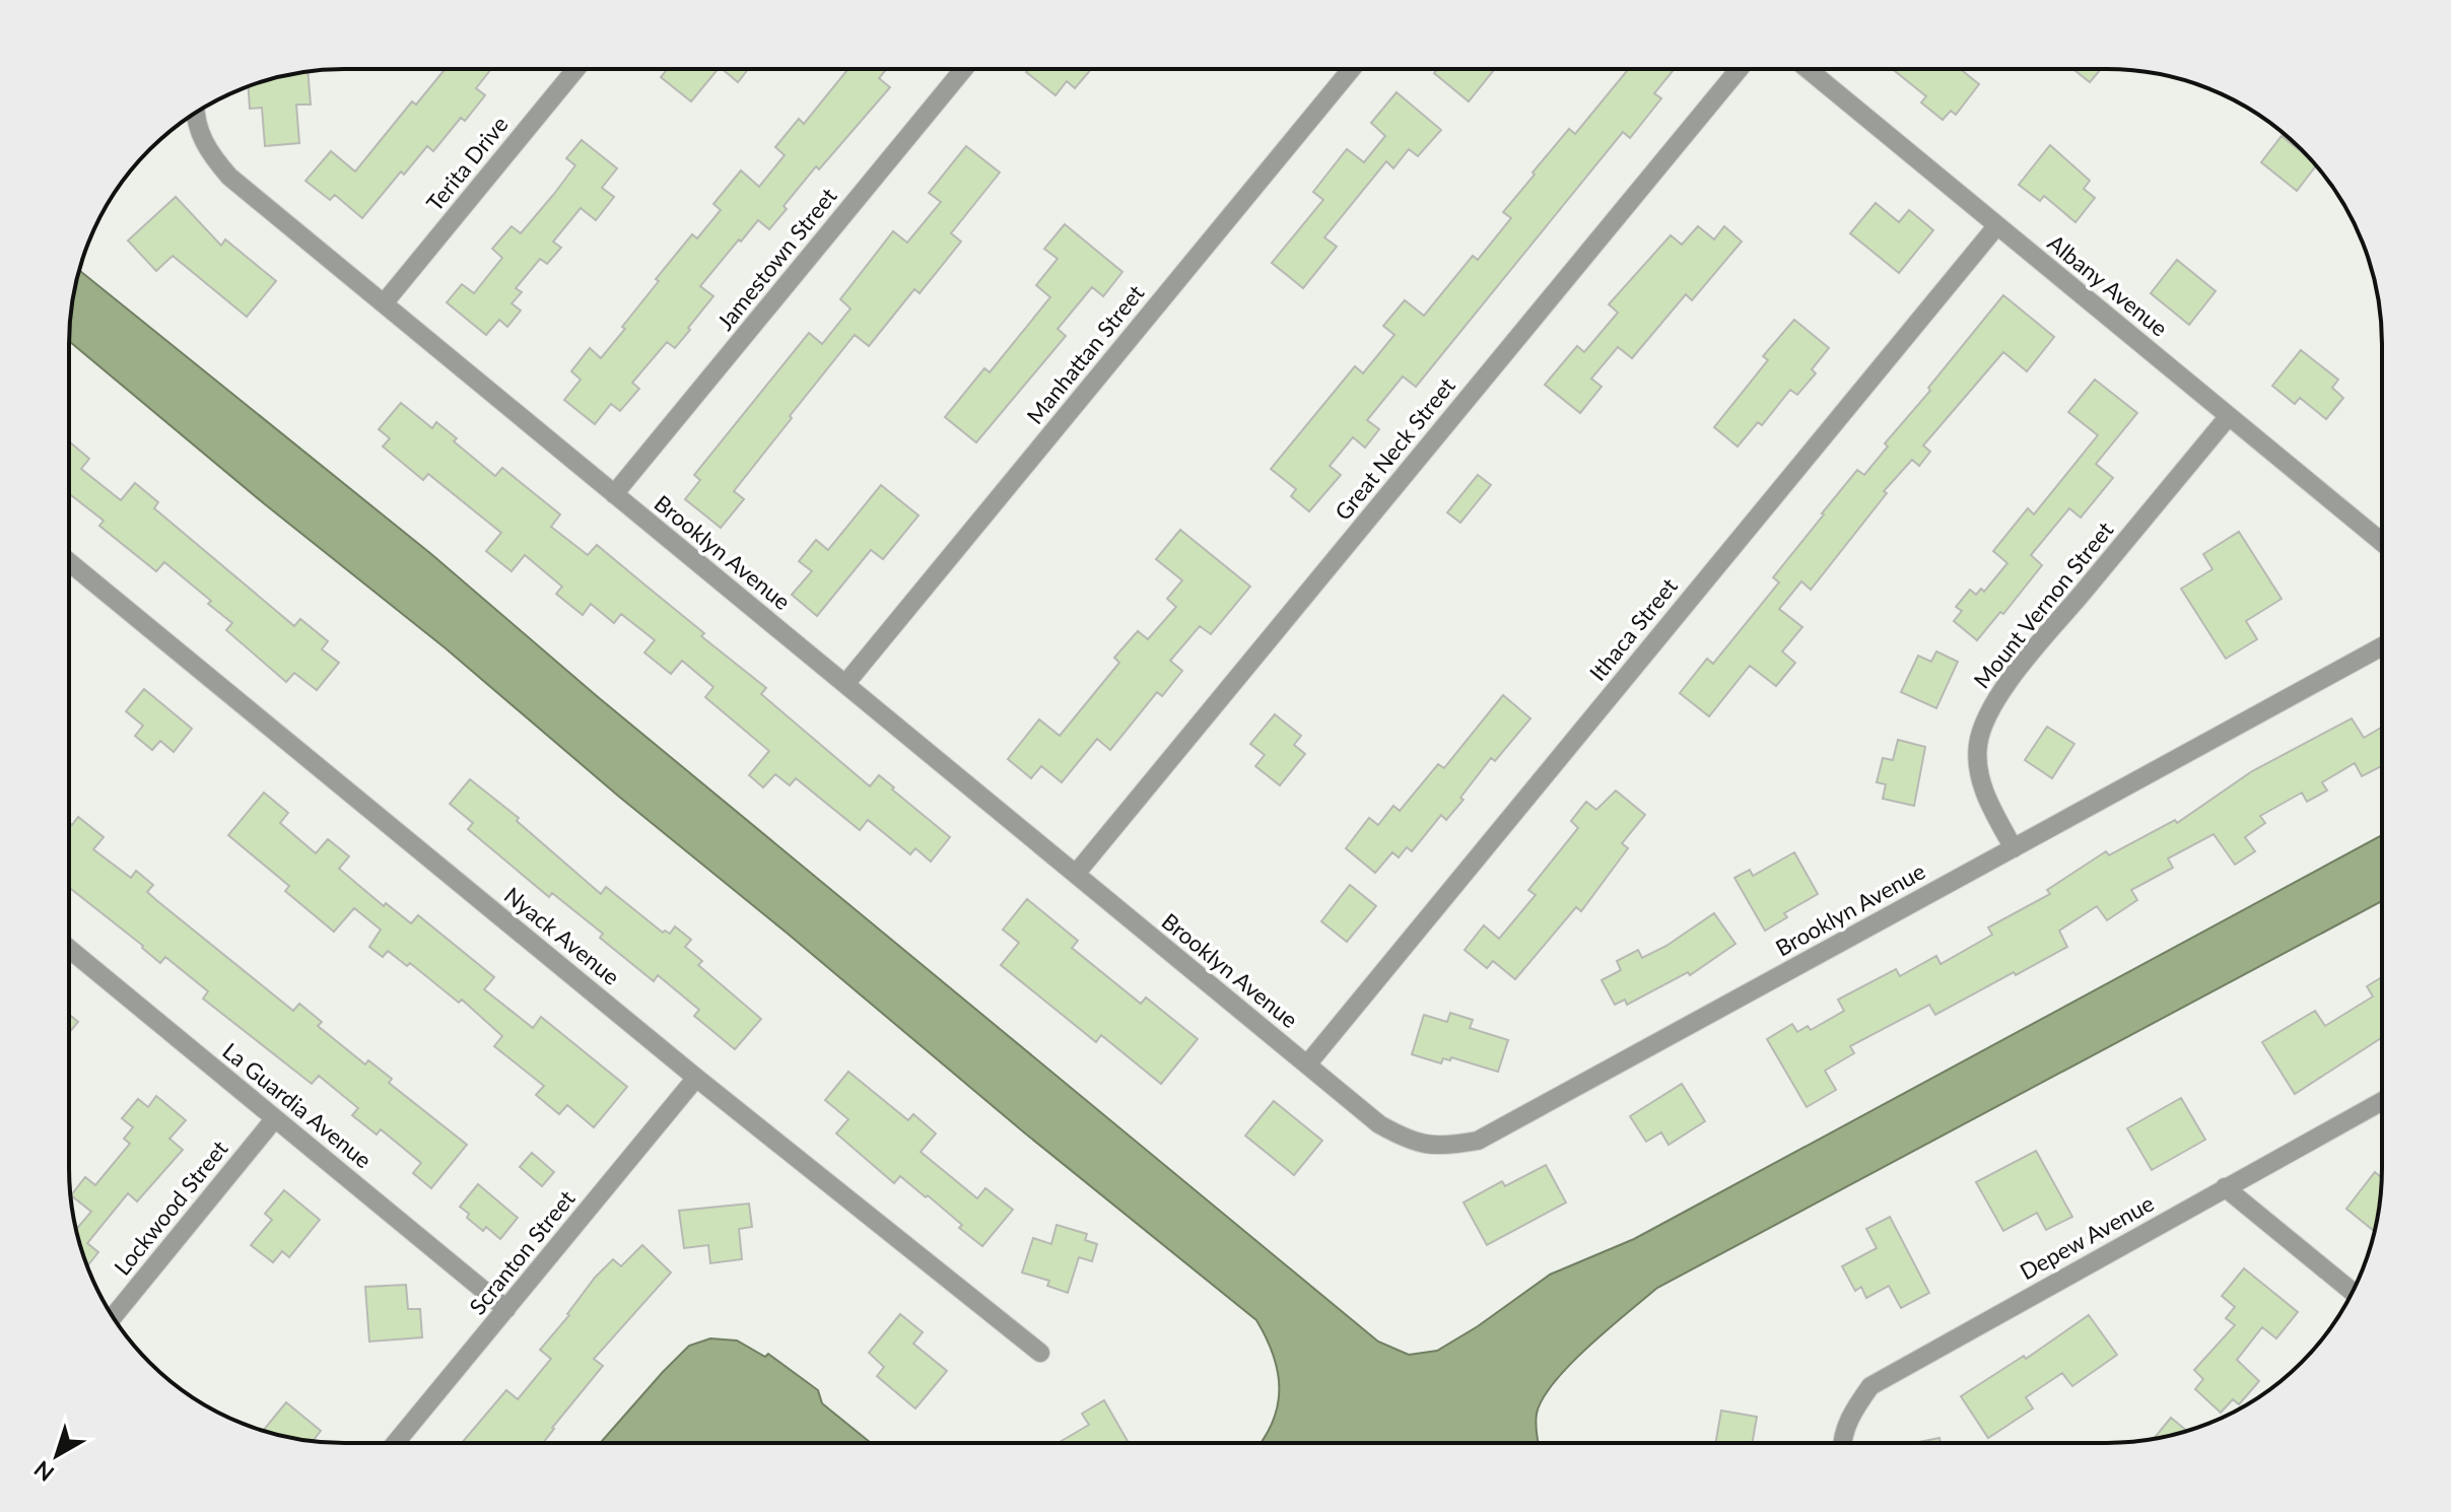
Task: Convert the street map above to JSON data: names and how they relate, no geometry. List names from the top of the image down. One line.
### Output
{"streets":{"street":["Terita Drive","Jamestown Street","Albany Avenue","Manhattan Street","Great Neck Street","Brooklyn Avenue","Mount Vernon Street","Ithaca Street","Nyack Avenue","La Guardia Avenue","Lockwood Street","Depew Avenue","Scranton Street"]},"crossings":[["Terita Drive","Brooklyn Avenue"],["Jamestown Street","Brooklyn Avenue"],["Albany Avenue","Mount Vernon Street"],["Albany Avenue","Ithaca Street"],["Manhattan Street","Brooklyn Avenue"],["Great Neck Street","Brooklyn Avenue"],["Brooklyn Avenue","Mount Vernon Street"],["Brooklyn Avenue","Ithaca Street"],["Nyack Avenue","Scranton Street"],["La Guardia Avenue","Lockwood Street"],["La Guardia Avenue","Scranton Street"]],"north":"bottom left"}
